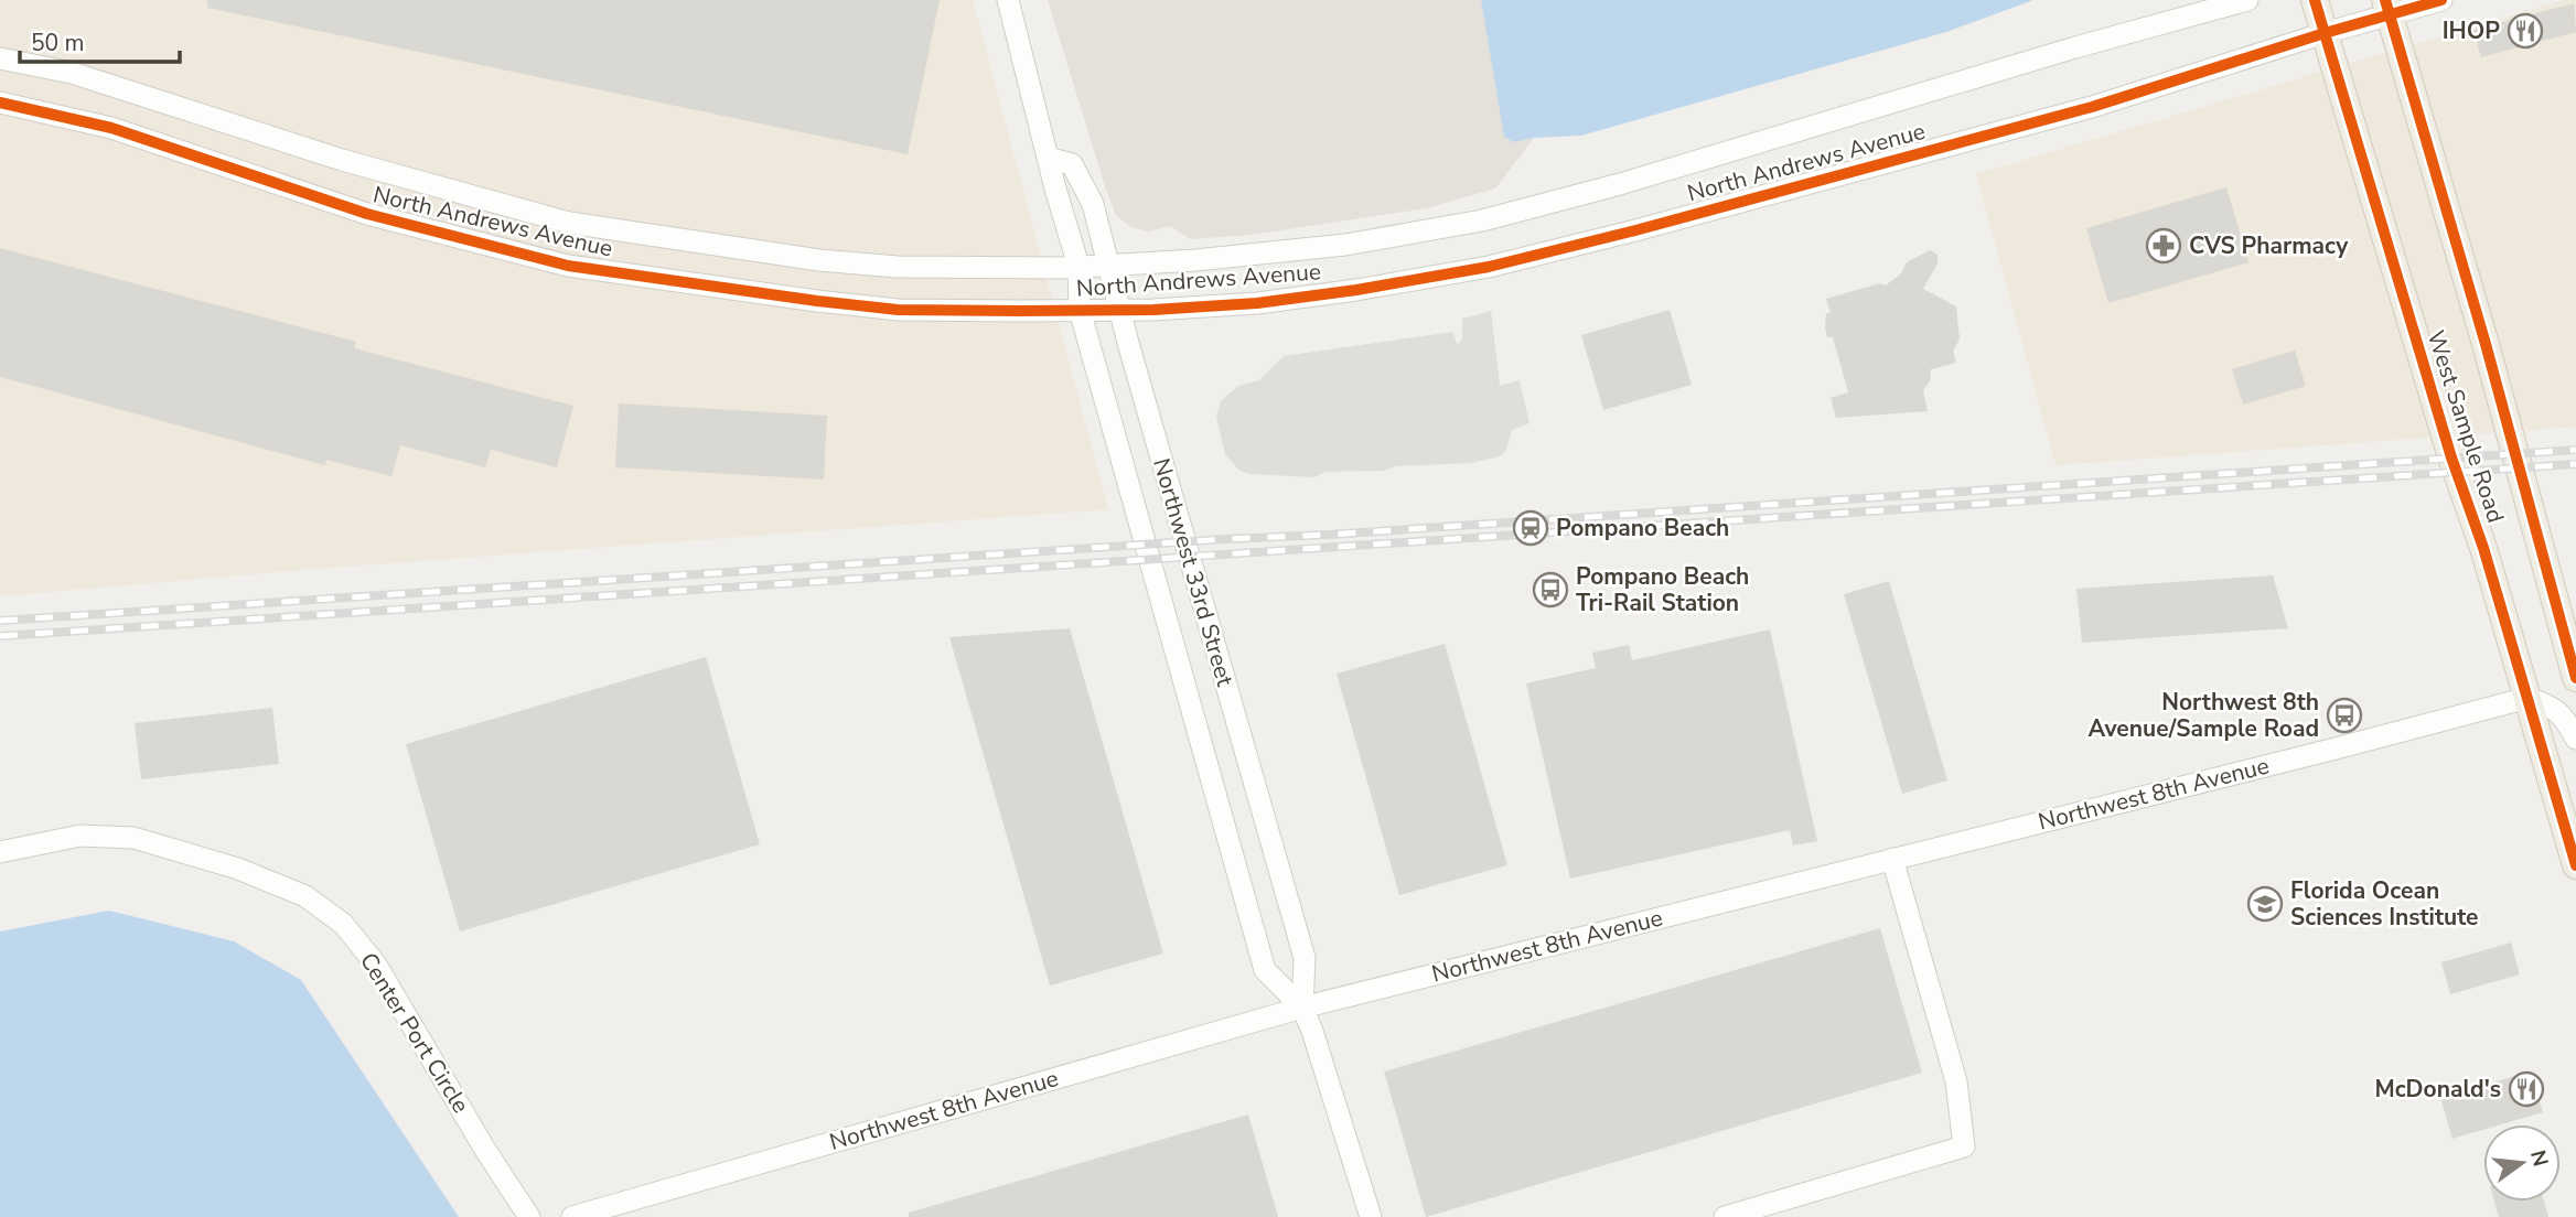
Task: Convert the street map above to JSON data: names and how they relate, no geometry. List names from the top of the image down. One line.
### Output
{"streets":{"main road":["West Sample Road"],"street":["North Andrews Avenue","Northwest 33rd Street","Northwest 8th Avenue","Center Port Circle"]},"crossings":[["North Andrews Avenue","West Sample Road"],["North Andrews Avenue","Northwest 33rd Street"],["West Sample Road","Northwest 8th Avenue"],["Northwest 33rd Street","Northwest 8th Avenue"]],"places":{"restaurant":["IHOP","McDonald's"],"pharmacy":["CVS Pharmacy"],"station":["Pompano Beach"],"bus stop":["Pompano Beach Tri-Rail Station","Northwest 8th Avenue/Sample Road"],"school or university":["Florida Ocean Sciences Institute"]},"scale_bar":"50 m","north":"right"}
